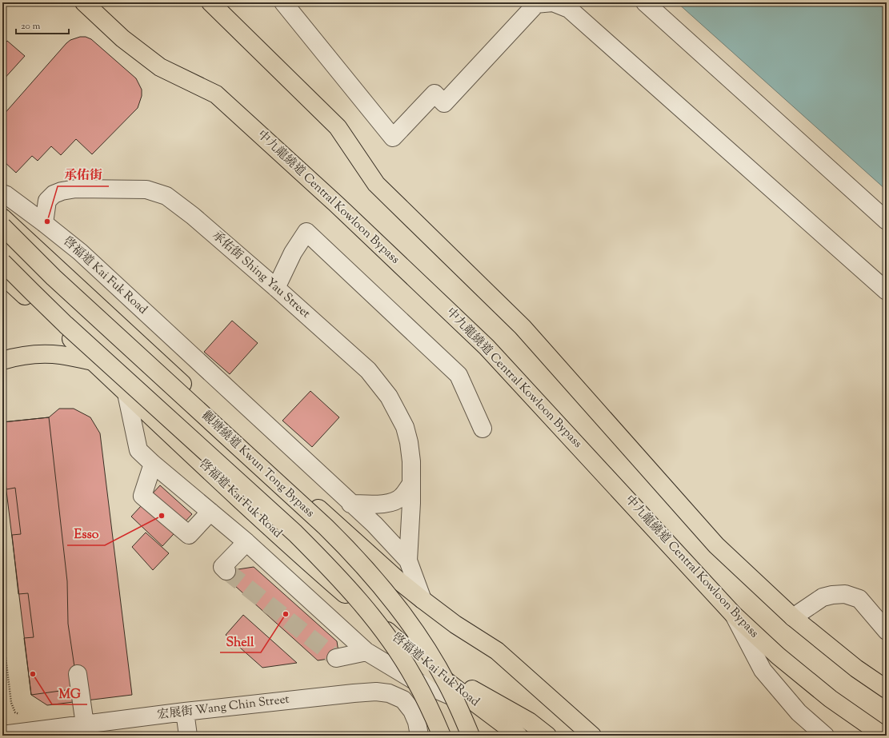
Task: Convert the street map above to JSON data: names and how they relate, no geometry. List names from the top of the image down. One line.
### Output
{"streets":{"main road":["中九龍繞道 Central Kowloon Bypass","啓福道 Kai Fuk Road","觀塘繞道 Kwun Tong Bypass"],"street":["承佑街 Shing Yau Street","宏展街 Wang Chin Street"]},"crossings":[["承佑街 Shing Yau Street","啓福道 Kai Fuk Road"]],"places":["承佑街","Esso","Shell","MG"],"scale_bar":"20 m"}
